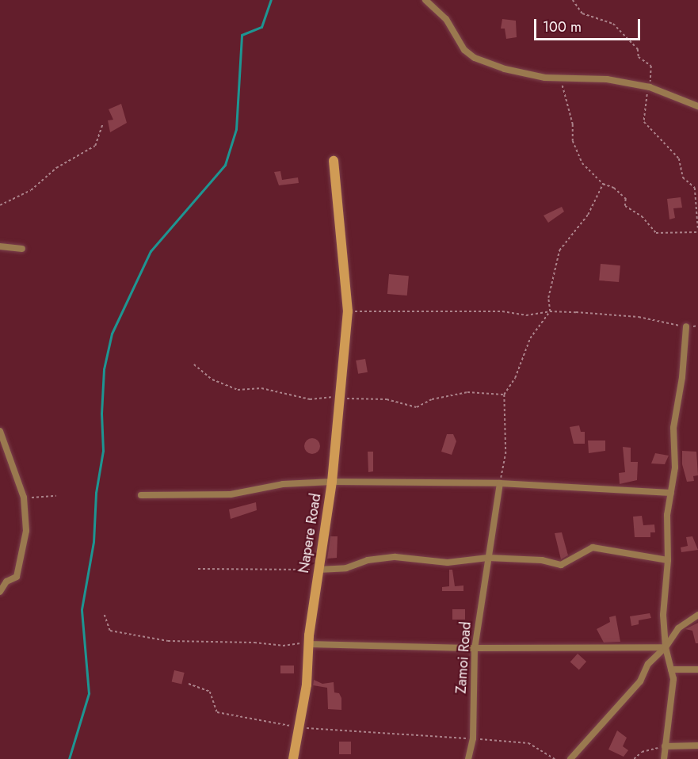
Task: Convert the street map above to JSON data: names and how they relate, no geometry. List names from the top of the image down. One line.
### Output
{"streets":{"street":["Napere Road","Zamoi Road"]},"scale_bar":"100 m"}
